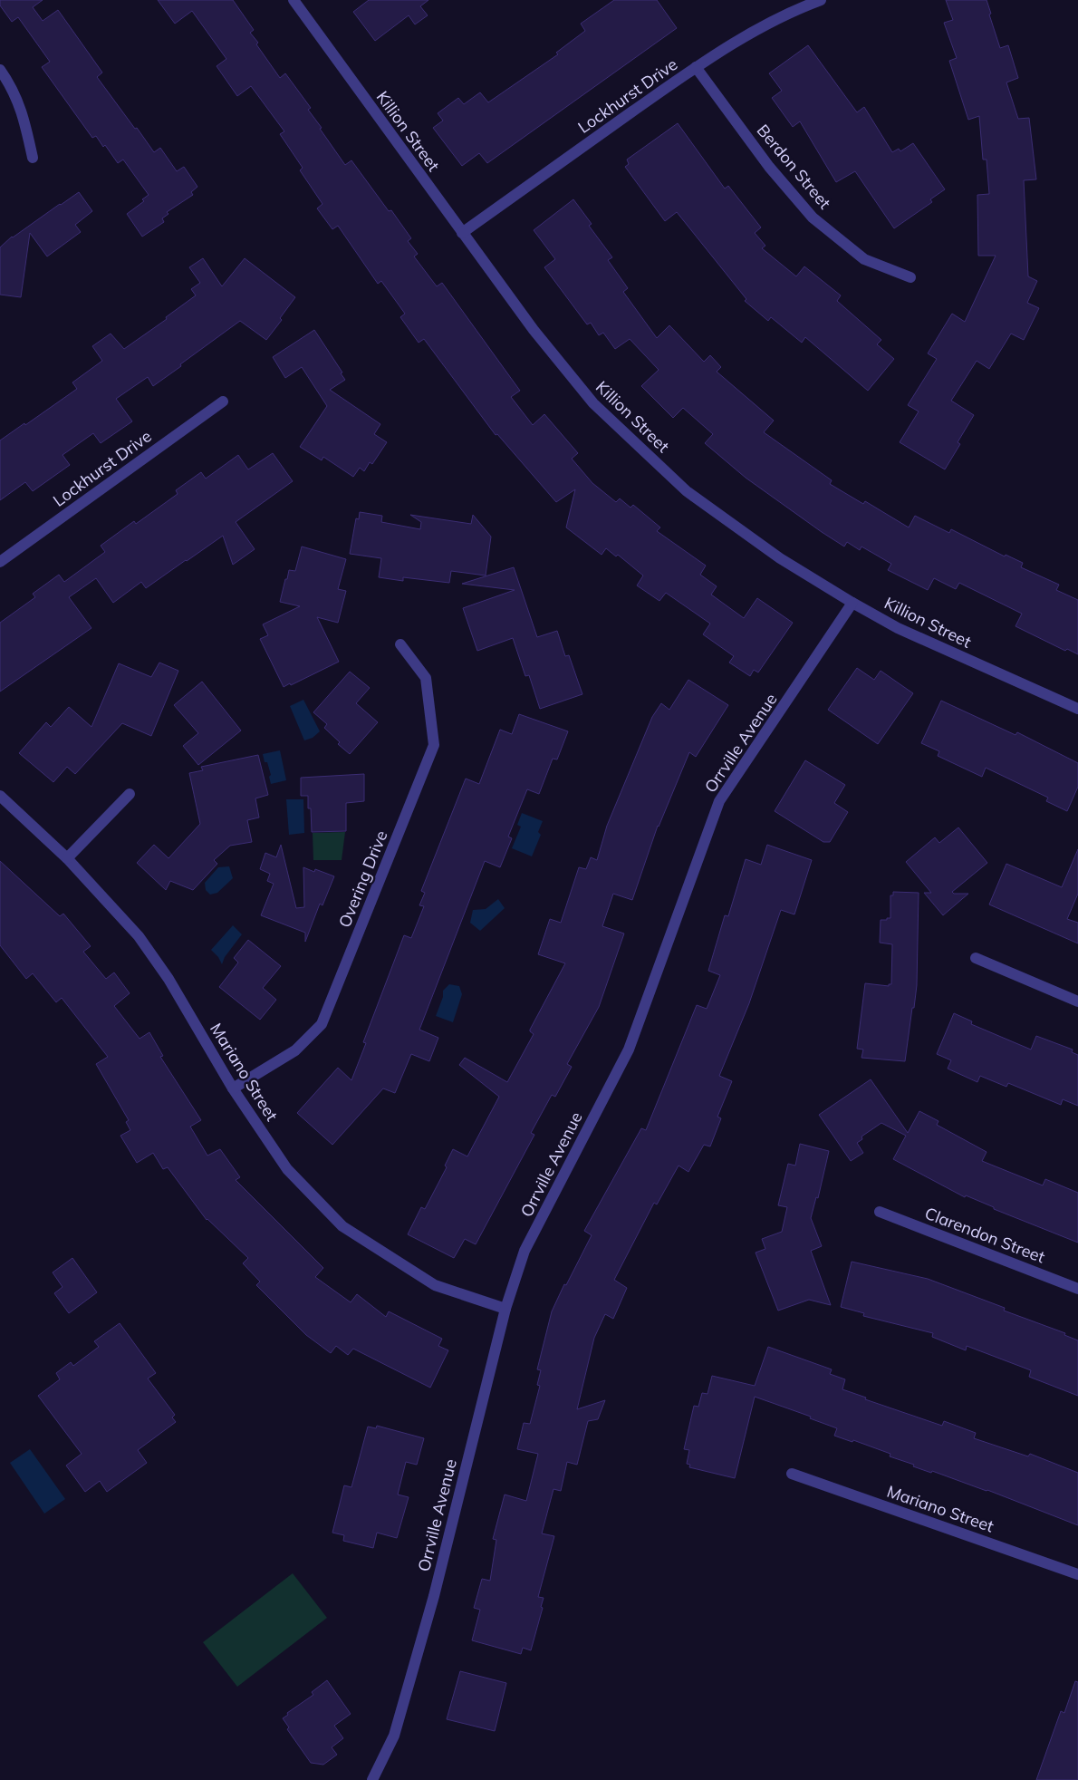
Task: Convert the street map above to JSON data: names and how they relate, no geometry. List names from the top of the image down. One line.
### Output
{"streets":{"street":["Lockhurst Drive","Killion Street","Berdon Street","Orrville Avenue","Overing Drive","Mariano Street","Clarendon Street"]},"crossings":[["Lockhurst Drive","Killion Street"],["Lockhurst Drive","Berdon Street"],["Killion Street","Orrville Avenue"],["Orrville Avenue","Mariano Street"],["Overing Drive","Mariano Street"]]}
